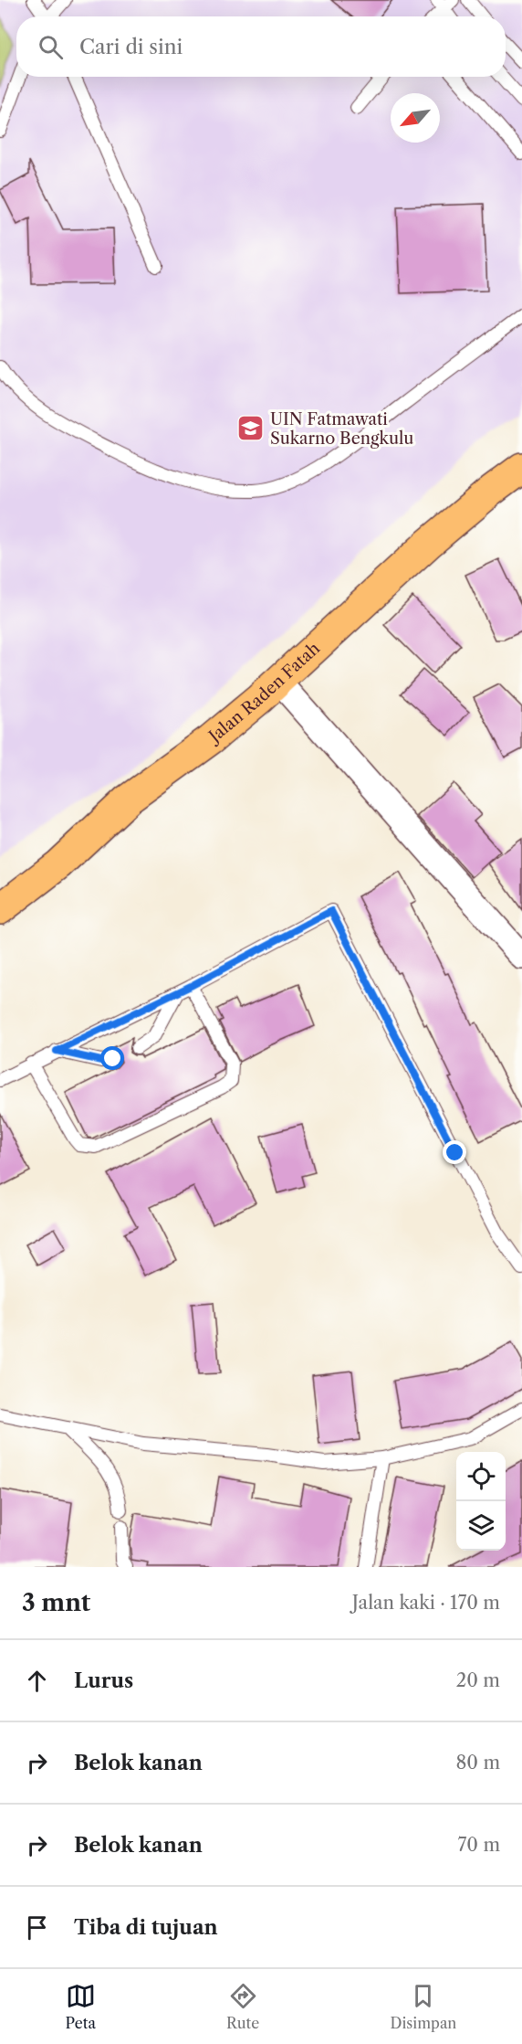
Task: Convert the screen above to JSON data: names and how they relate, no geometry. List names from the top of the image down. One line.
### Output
{"streets":{"highway":["Jalan Raden Fatah"]},"places":{"school or university":["UIN Fatmawati Sukarno Bengkulu"]},"north":"bottom left","page":{"search":"Cari di sini","heading":["3 mnt","Jalan kaki · 170 m"],"list":[["Lurus","20 m"],["Belok kanan","80 m"],["Belok kanan","70 m"],"Tiba di tujuan"],"nav":["Peta","Rute","Disimpan"]}}
